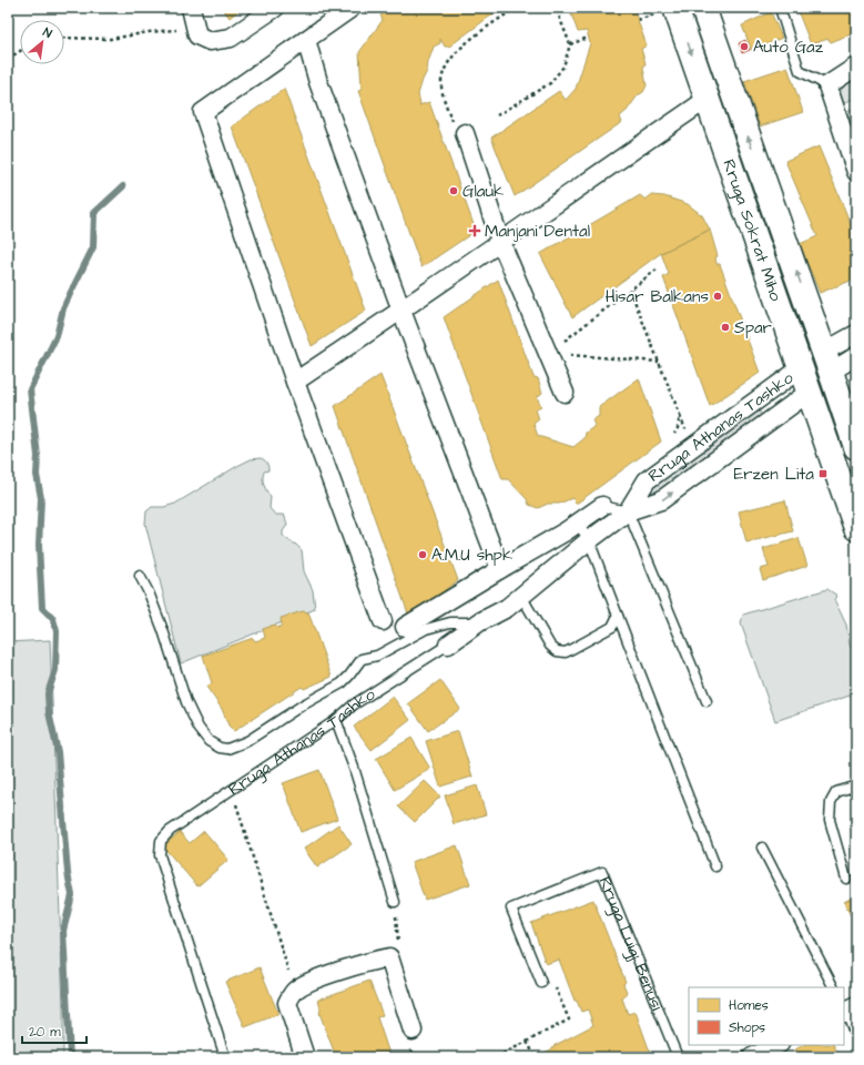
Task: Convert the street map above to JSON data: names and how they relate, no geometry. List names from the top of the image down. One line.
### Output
{"streets":{"main road":["Rruga Sokrat Miho"],"street":["Rruga Athanas Tashko"],"lane":["Rruga Luigj Benusi"]},"crossings":[["Rruga Sokrat Miho","Rruga Athanas Tashko"]],"places":{"other":["Auto Gaz","Glauk","Hisar Balkans","Spar","A.M.U shpk"],"health":["Manjani Dental"],"transit":["Erzen Lita"]},"legend":["Homes","Shops"],"scale_bar":"20 m","north":"top right"}
